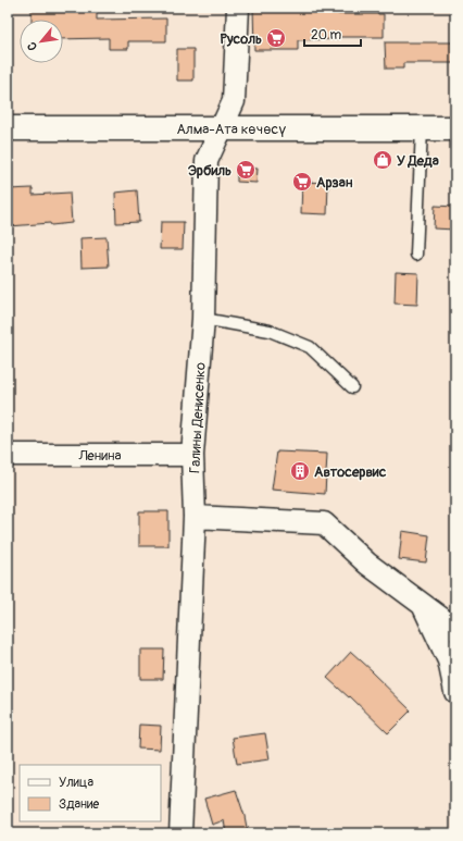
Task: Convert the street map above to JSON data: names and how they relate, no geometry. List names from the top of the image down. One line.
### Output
{"streets":{"highway":["Алма-Ата көчөсү"],"street":["Галины Денисенко","Ленина"]},"crossings":[["Алма-Ата көчөсү","Галины Денисенко"],["Галины Денисенко","Ленина"]],"places":{"supermarket":["Русоль","Эрбиль","Арзан"],"shop":["У Деда"],"building":["Автосервис"]},"legend":["Улица","Здание"],"scale_bar":"20 m","north":"bottom left"}
